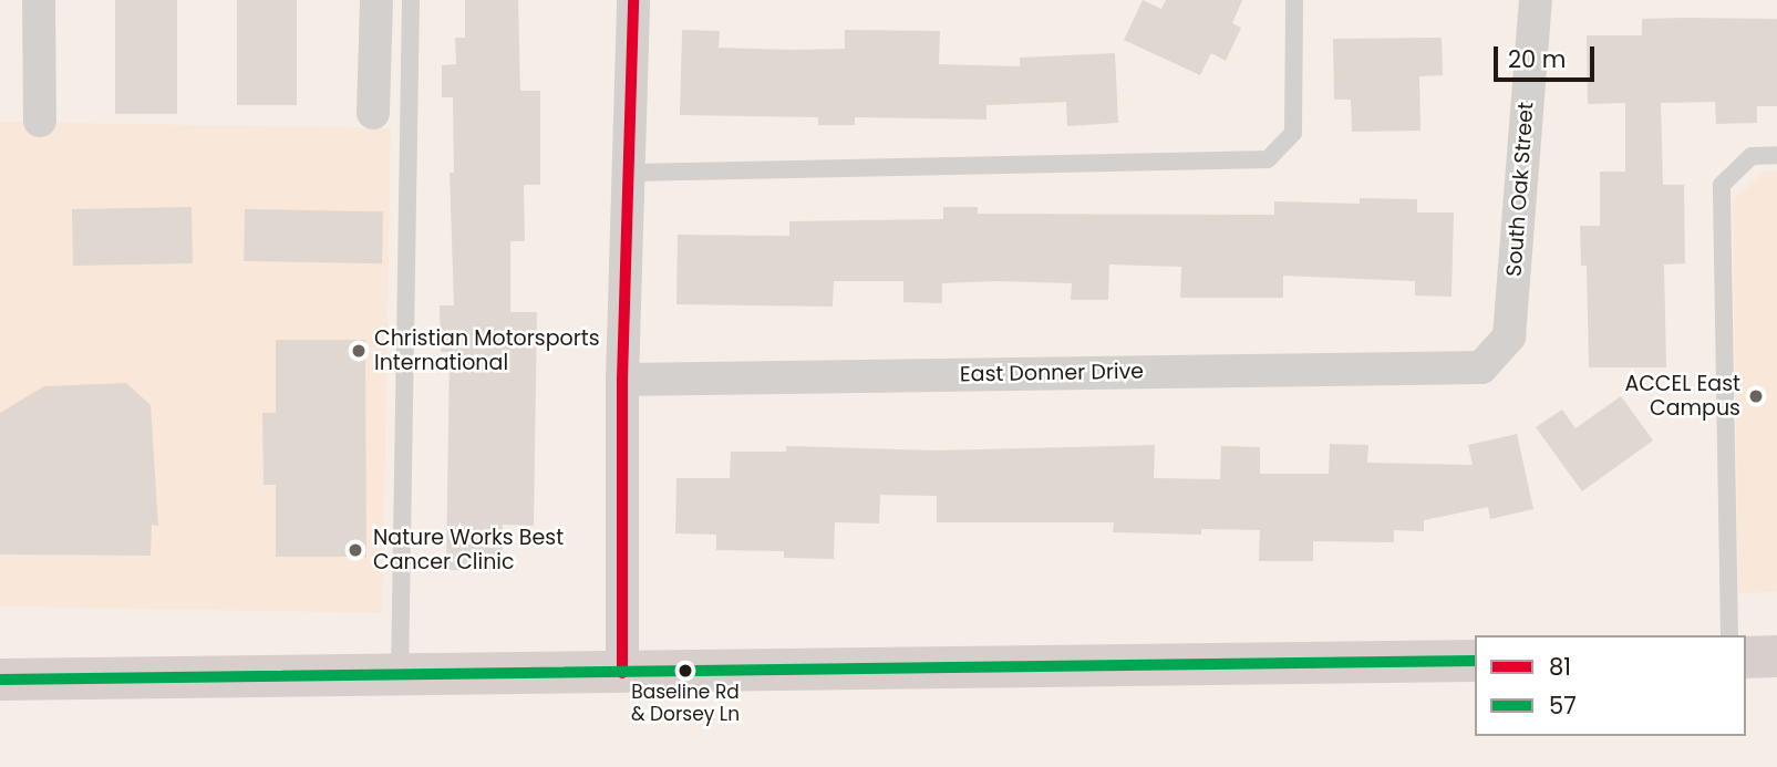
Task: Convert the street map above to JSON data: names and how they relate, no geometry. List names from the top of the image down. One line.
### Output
{"streets":{"street":["South Oak Street","East Donner Drive"]},"crossings":[["South Oak Street","East Donner Drive"]],"places":["Christian Motorsports International","ACCEL East Campus","Nature Works Best Cancer Clinic","Baseline Rd & Dorsey Ln"],"lines":["transit line 81","transit line 57"],"legend":["81","57"],"scale_bar":"20 m"}
